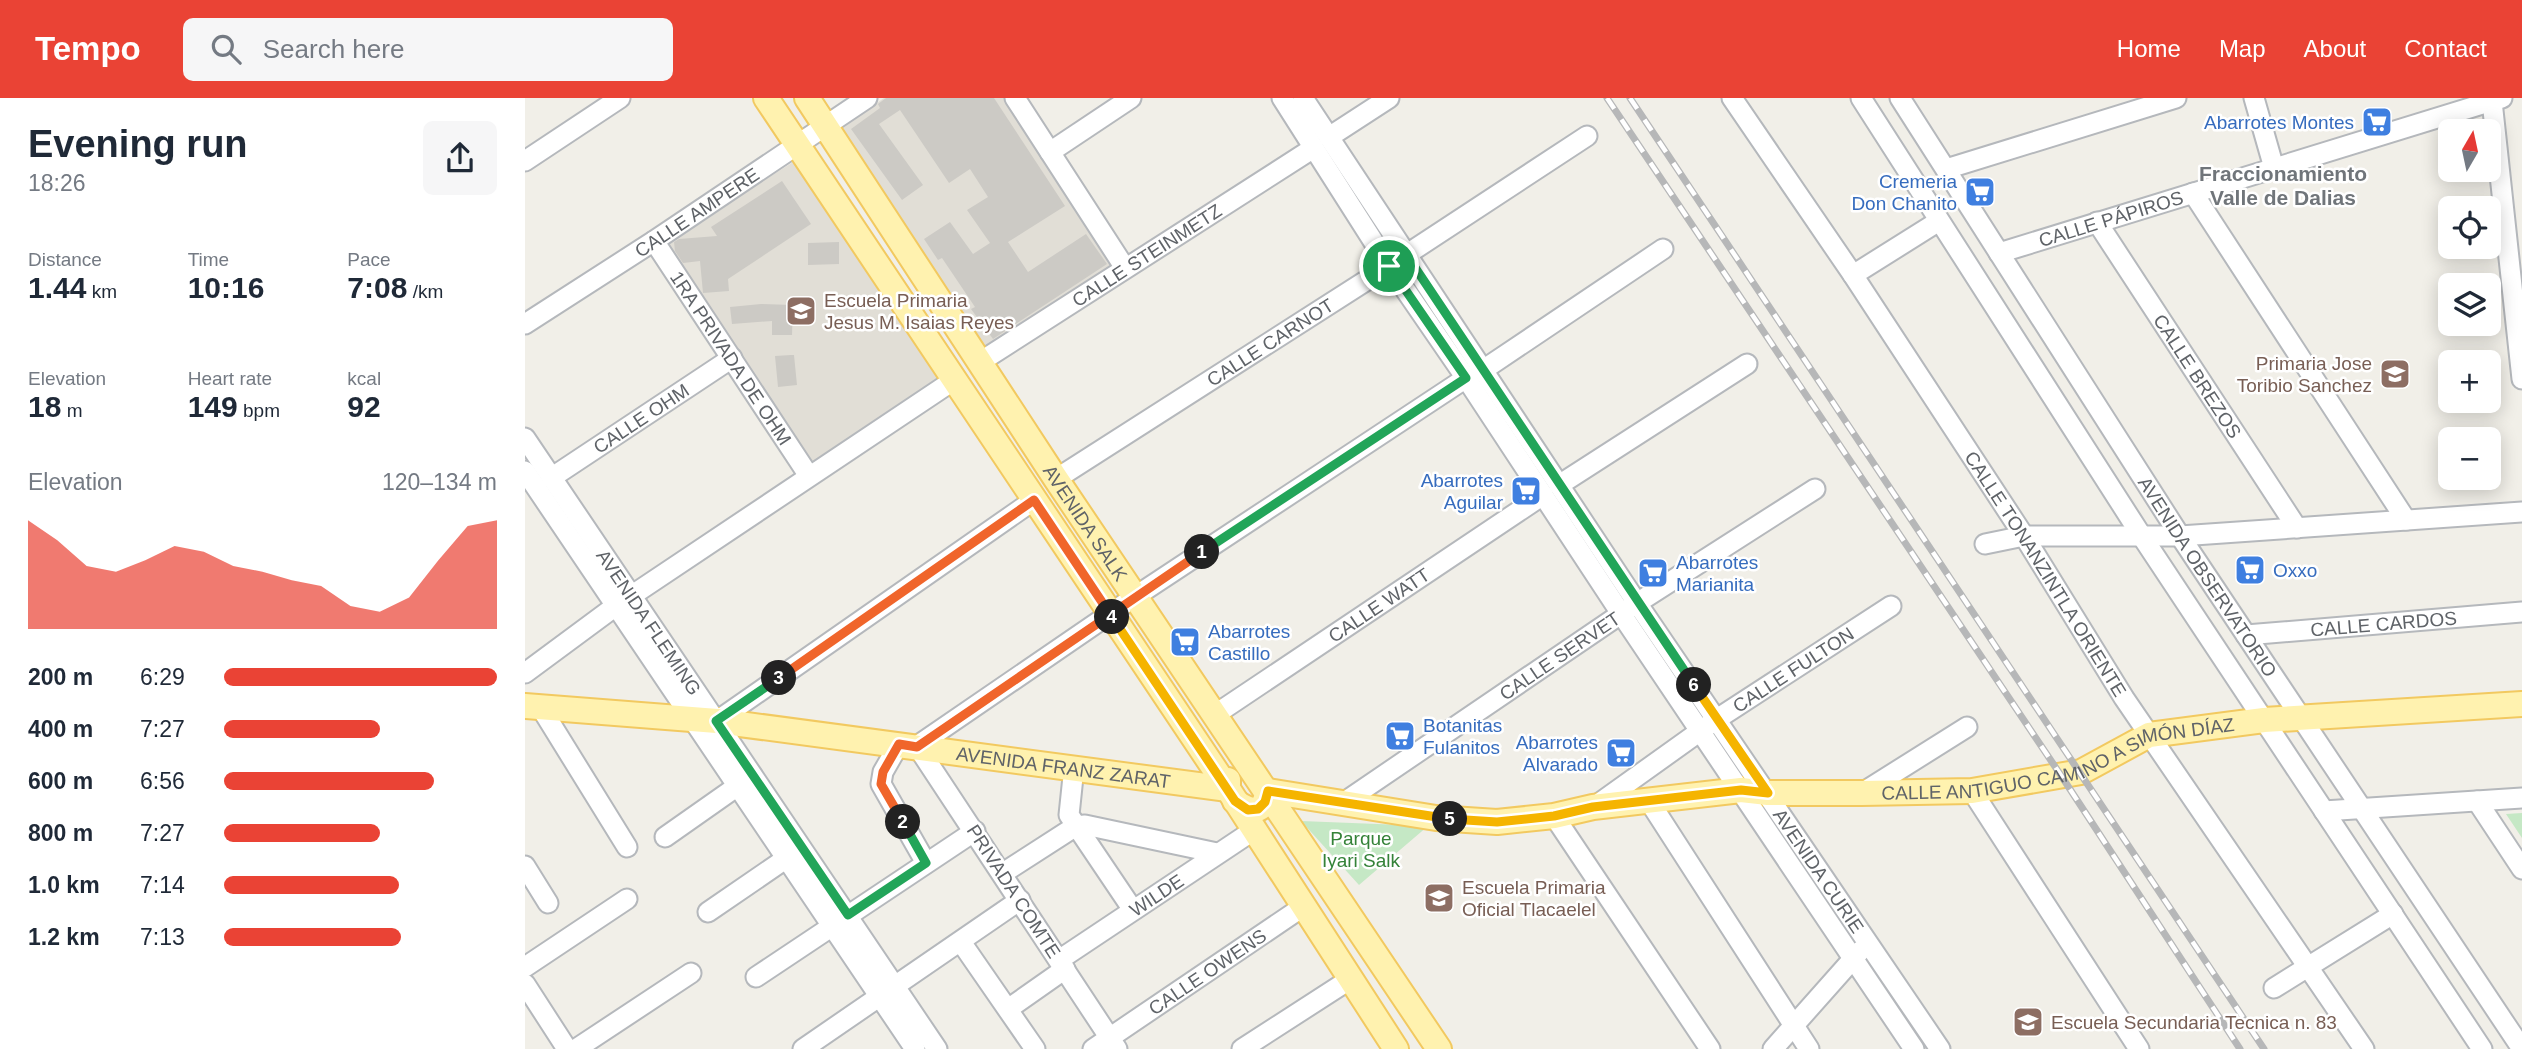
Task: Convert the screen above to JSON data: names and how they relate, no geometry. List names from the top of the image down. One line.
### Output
{"streets":{"main road":["AVENIDA SALK","CALLE ANTIGUO CAMINO A SIMÓN DÍAZ","AVENIDA FRANZ ZARAT"],"street":["CALLE AMPERE","CALLE PÁPIROS","CALLE STEINMETZ","CALLE CARNOT","1RA PRIVADA DE OHM","CALLE BREZOS","CALLE OHM","CALLE TONANZINTLA ORIENTE","AVENIDA OBSERVATORIO","CALLE WATT","AVENIDA FLEMING","CALLE CARDOS","CALLE SERVET","CALLE FULTON","AVENIDA CURIE","PRIVADA COMTE","WILDE","CALLE OWENS"]},"crossings":[["CALLE AMPERE","1RA PRIVADA DE OHM"],["CALLE AMPERE","AVENIDA SALK"],["CALLE PÁPIROS","CALLE BREZOS"],["CALLE PÁPIROS","AVENIDA OBSERVATORIO"],["CALLE STEINMETZ","AVENIDA SALK"],["CALLE STEINMETZ","AVENIDA CURIE"],["CALLE CARNOT","AVENIDA SALK"],["CALLE CARNOT","AVENIDA CURIE"],["1RA PRIVADA DE OHM","CALLE OHM"],["CALLE OHM","AVENIDA FLEMING"],["AVENIDA SALK","CALLE WATT"],["AVENIDA SALK","AVENIDA FRANZ ZARAT"],["AVENIDA SALK","WILDE"],["AVENIDA SALK","CALLE OWENS"],["CALLE TONANZINTLA ORIENTE","CALLE ANTIGUO CAMINO A SIMÓN DÍAZ"],["AVENIDA OBSERVATORIO","CALLE CARDOS"],["AVENIDA OBSERVATORIO","CALLE ANTIGUO CAMINO A SIMÓN DÍAZ"],["CALLE WATT","AVENIDA CURIE"],["AVENIDA FLEMING","AVENIDA FRANZ ZARAT"],["CALLE SERVET","AVENIDA CURIE"],["CALLE FULTON","CALLE ANTIGUO CAMINO A SIMÓN DÍAZ"],["CALLE FULTON","AVENIDA CURIE"],["CALLE ANTIGUO CAMINO A SIMÓN DÍAZ","AVENIDA CURIE"],["AVENIDA FRANZ ZARAT","PRIVADA COMTE"],["PRIVADA COMTE","WILDE"],["PRIVADA COMTE","CALLE OWENS"]],"districts":["Fraccionamiento Valle de Dalias"],"parks":["Parque Iyari Salk"],"places":{"supermarket":["Abarrotes Montes","Cremeria Don Chanito","Abarrotes Aguilar","Oxxo","Abarrotes Marianita","Abarrotes Castillo","Botanitas Fulanitos","Abarrotes Alvarado"],"school or university":["Escuela Primaria Jesus M. Isaias Reyes","Primaria Jose Toribio Sanchez","Escuela Primaria Oficial Tlacaelel","Escuela Secundaria Tecnica n. 83"]},"north":"top","page":{"header":"Tempo","search":"Search here","nav":["Home","Map","About","Contact"],"heading":["Evening run","18:26"],"map_buttons":["+","−"],"stats":[["Distance","1.44 km"],["Time","10:16"],["Pace","7:08 /km"],["Elevation","18 m"],["Heart rate","149 bpm"],["kcal","92"]],"chart":["Elevation","120–134 m"],"pins":["1","4","3","6","5","2"],"list":[{"name":"200 m","note":"6:29"},{"name":"400 m","note":"7:27"},{"name":"600 m","note":"6:56"},{"name":"800 m","note":"7:27"},{"name":"1.0 km","note":"7:14"},{"name":"1.2 km","note":"7:13"}]}}
